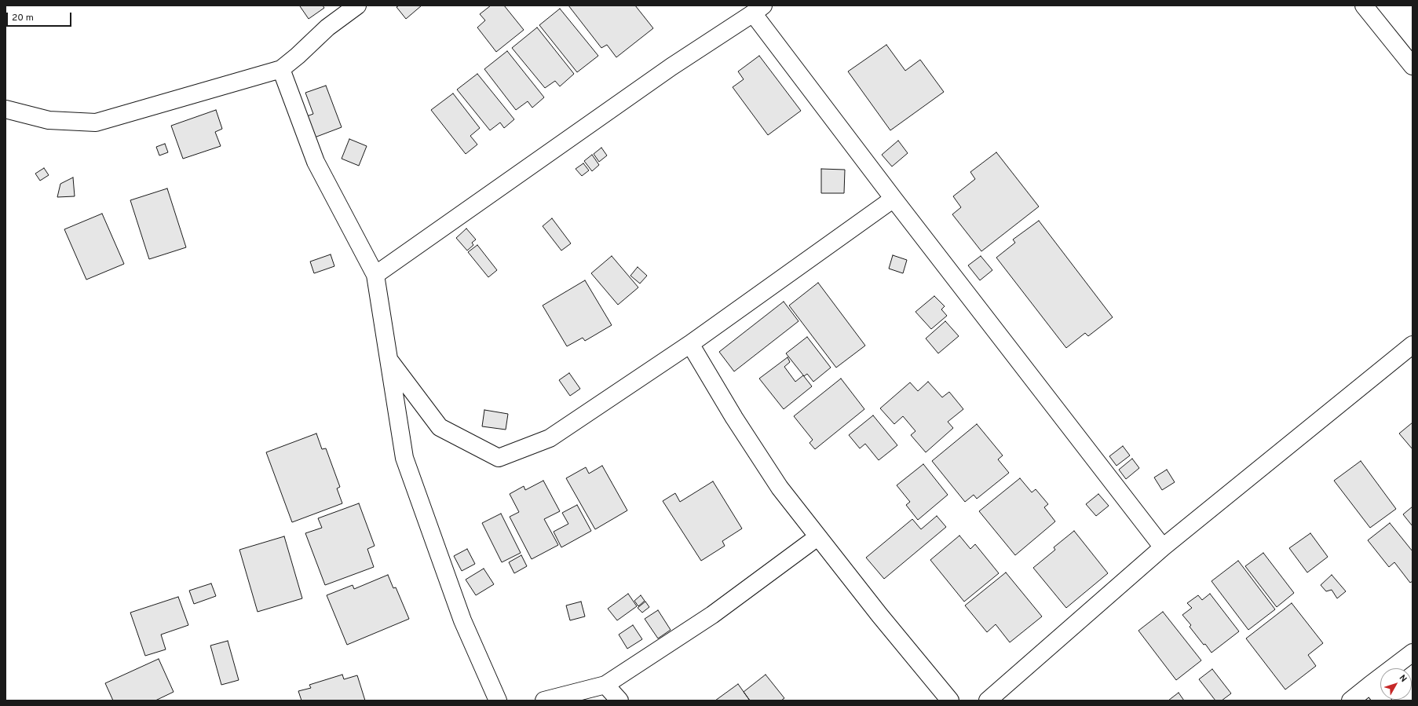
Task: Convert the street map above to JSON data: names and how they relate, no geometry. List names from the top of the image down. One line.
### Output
{"scale_bar":"20 m","north":"top right"}
